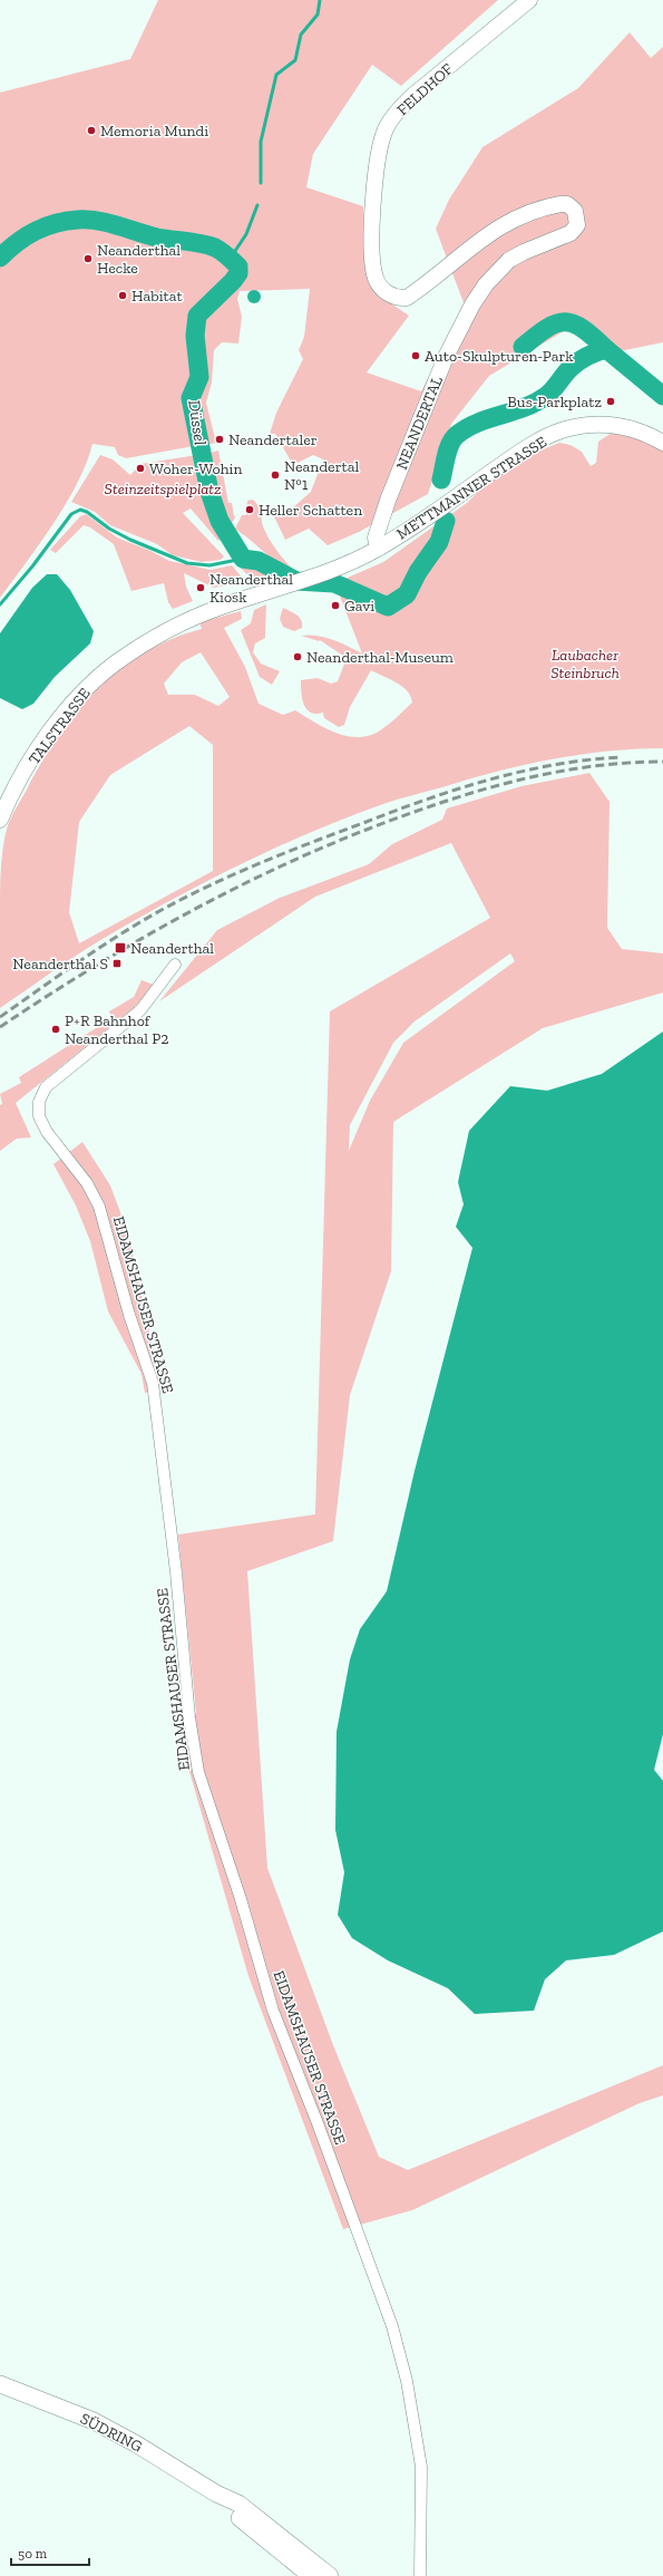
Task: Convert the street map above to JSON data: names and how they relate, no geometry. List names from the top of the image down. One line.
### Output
{"streets":{"main road":["FELDHOF","NEANDERTAL","METTMANNER STRASSE","TALSTRASSE","SÜDRING"],"street":["EIDAMSHAUSER STRASSE"]},"crossings":[["FELDHOF","NEANDERTAL"],["NEANDERTAL","METTMANNER STRASSE"],["METTMANNER STRASSE","TALSTRASSE"]],"water":["Düssel"],"parks":["Steinzeitspielplatz","Laubacher Steinbruch"],"places":{"other":["Memoria Mundi","Neanderthal Hecke","Habitat","Auto-Skulpturen-Park","Bus-Parkplatz","Neandertaler","Woher-Wohin","Neandertal N°1","Heller Schatten","Neanderthal Kiosk","Gavi","Neanderthal-Museum","P+R Bahnhof Neanderthal P2"],"transit":["Neanderthal","Neanderthal S"]},"scale_bar":"50 m"}
